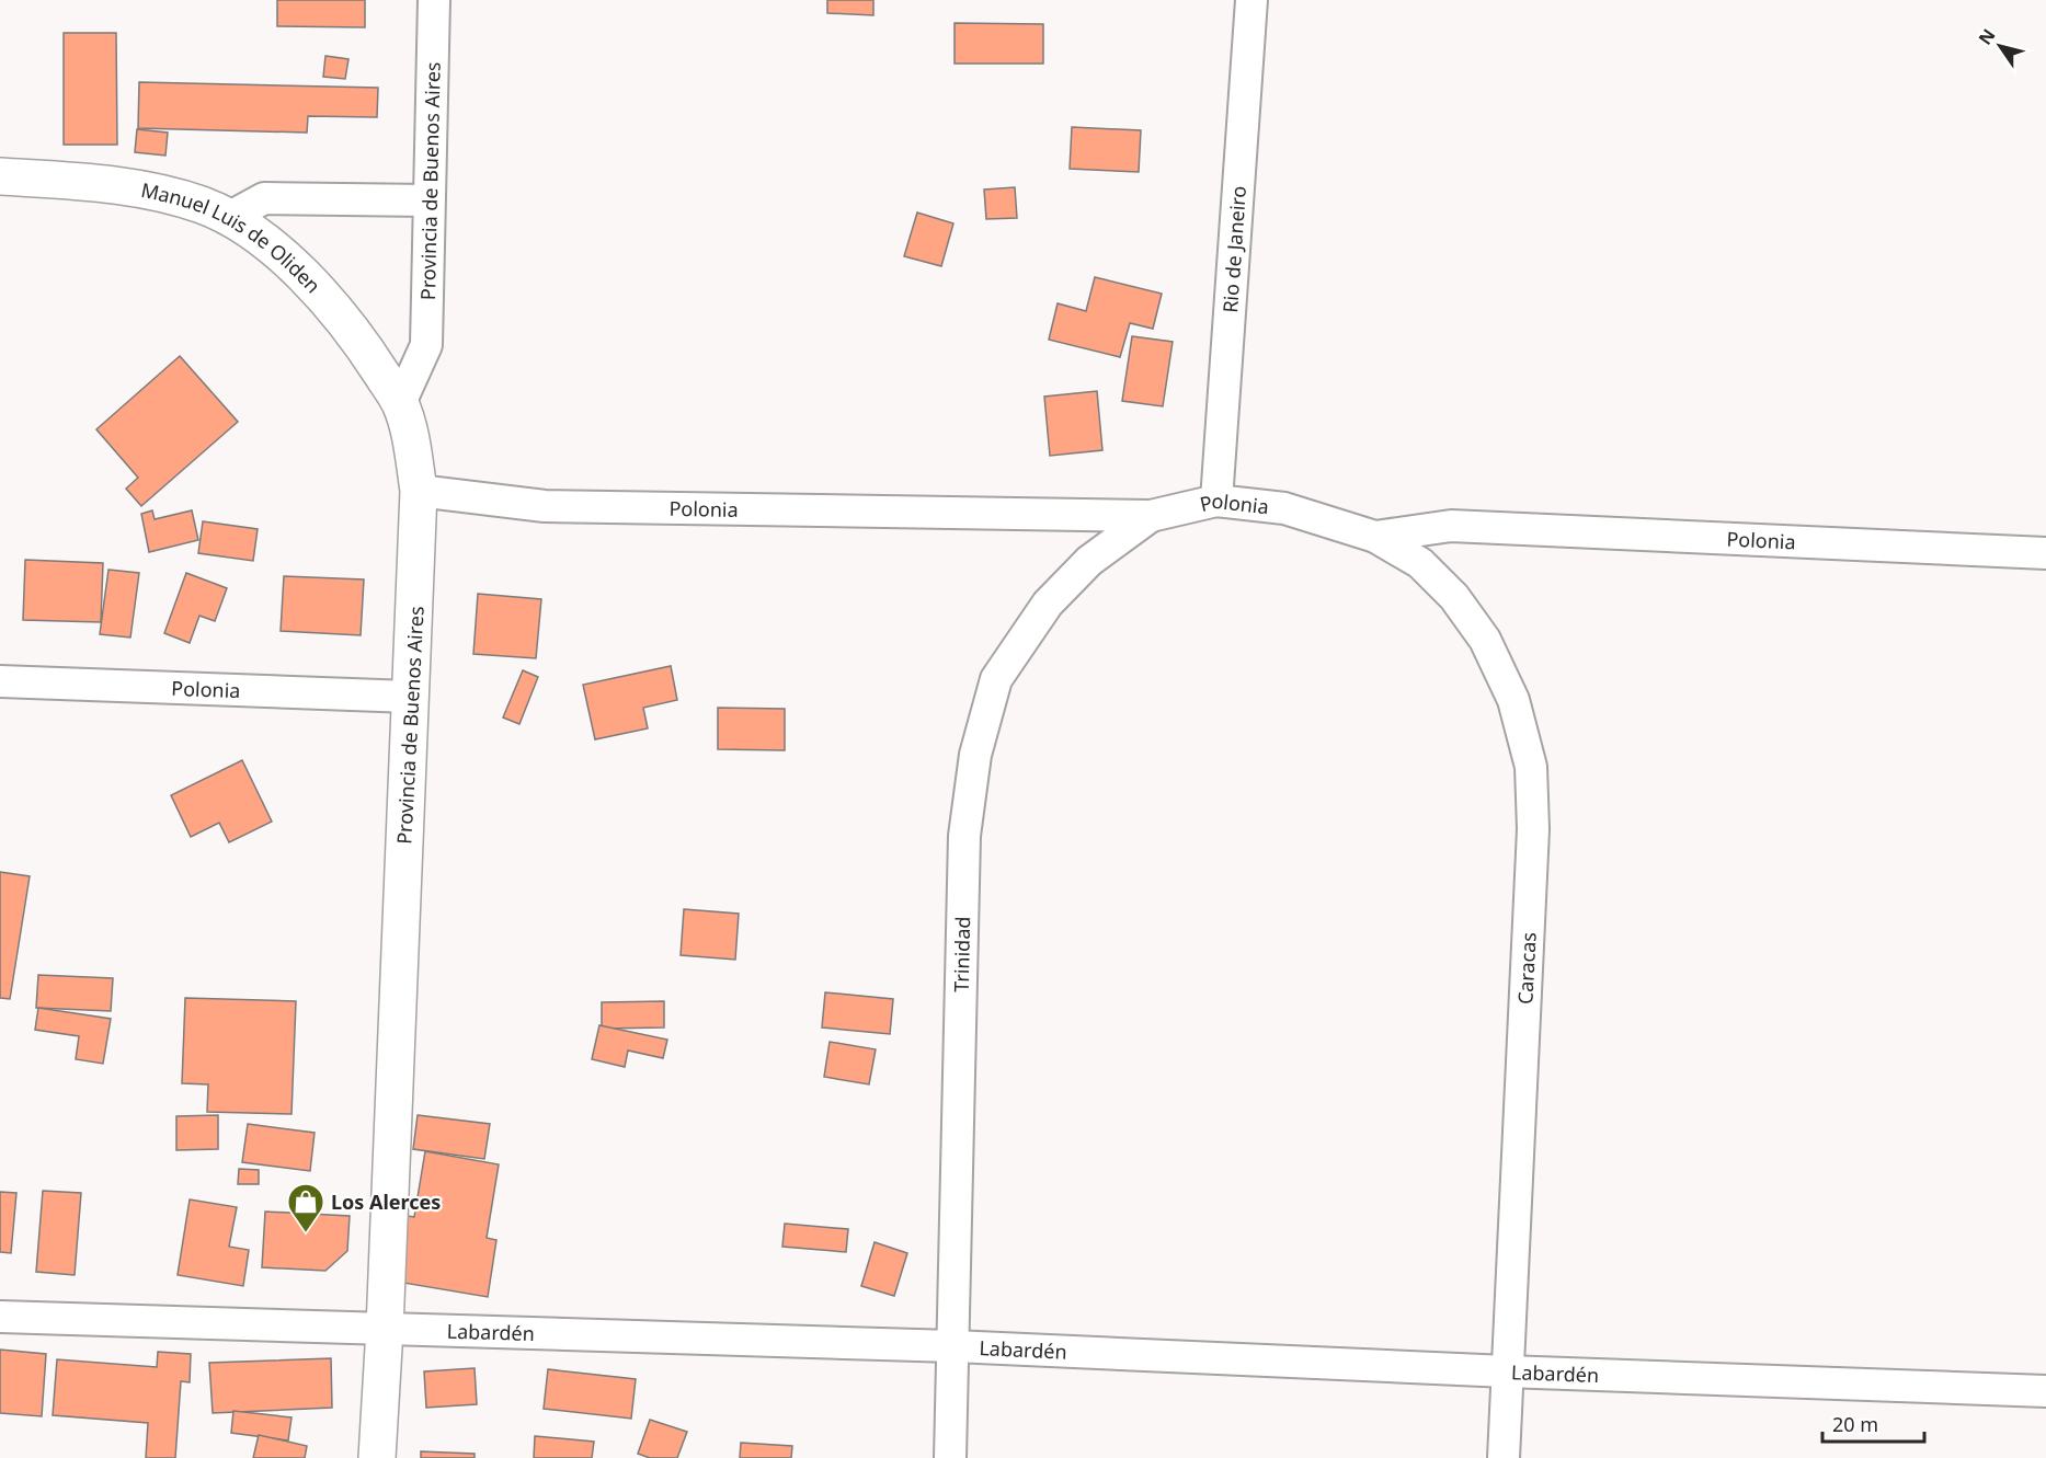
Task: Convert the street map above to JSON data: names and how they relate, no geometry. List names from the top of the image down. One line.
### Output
{"streets":{"main road":["Provincia de Buenos Aires","Manuel Luis de Oliden"],"street":["Rio de Janeiro","Polonia","Trinidad","Caracas","Labardén"]},"crossings":[["Provincia de Buenos Aires","Manuel Luis de Oliden"],["Provincia de Buenos Aires","Polonia"],["Provincia de Buenos Aires","Labardén"],["Rio de Janeiro","Polonia"],["Polonia","Trinidad"],["Polonia","Caracas"],["Trinidad","Labardén"],["Caracas","Labardén"]],"places":{"shop":["Los Alerces"]},"scale_bar":"20 m","north":"top left"}
